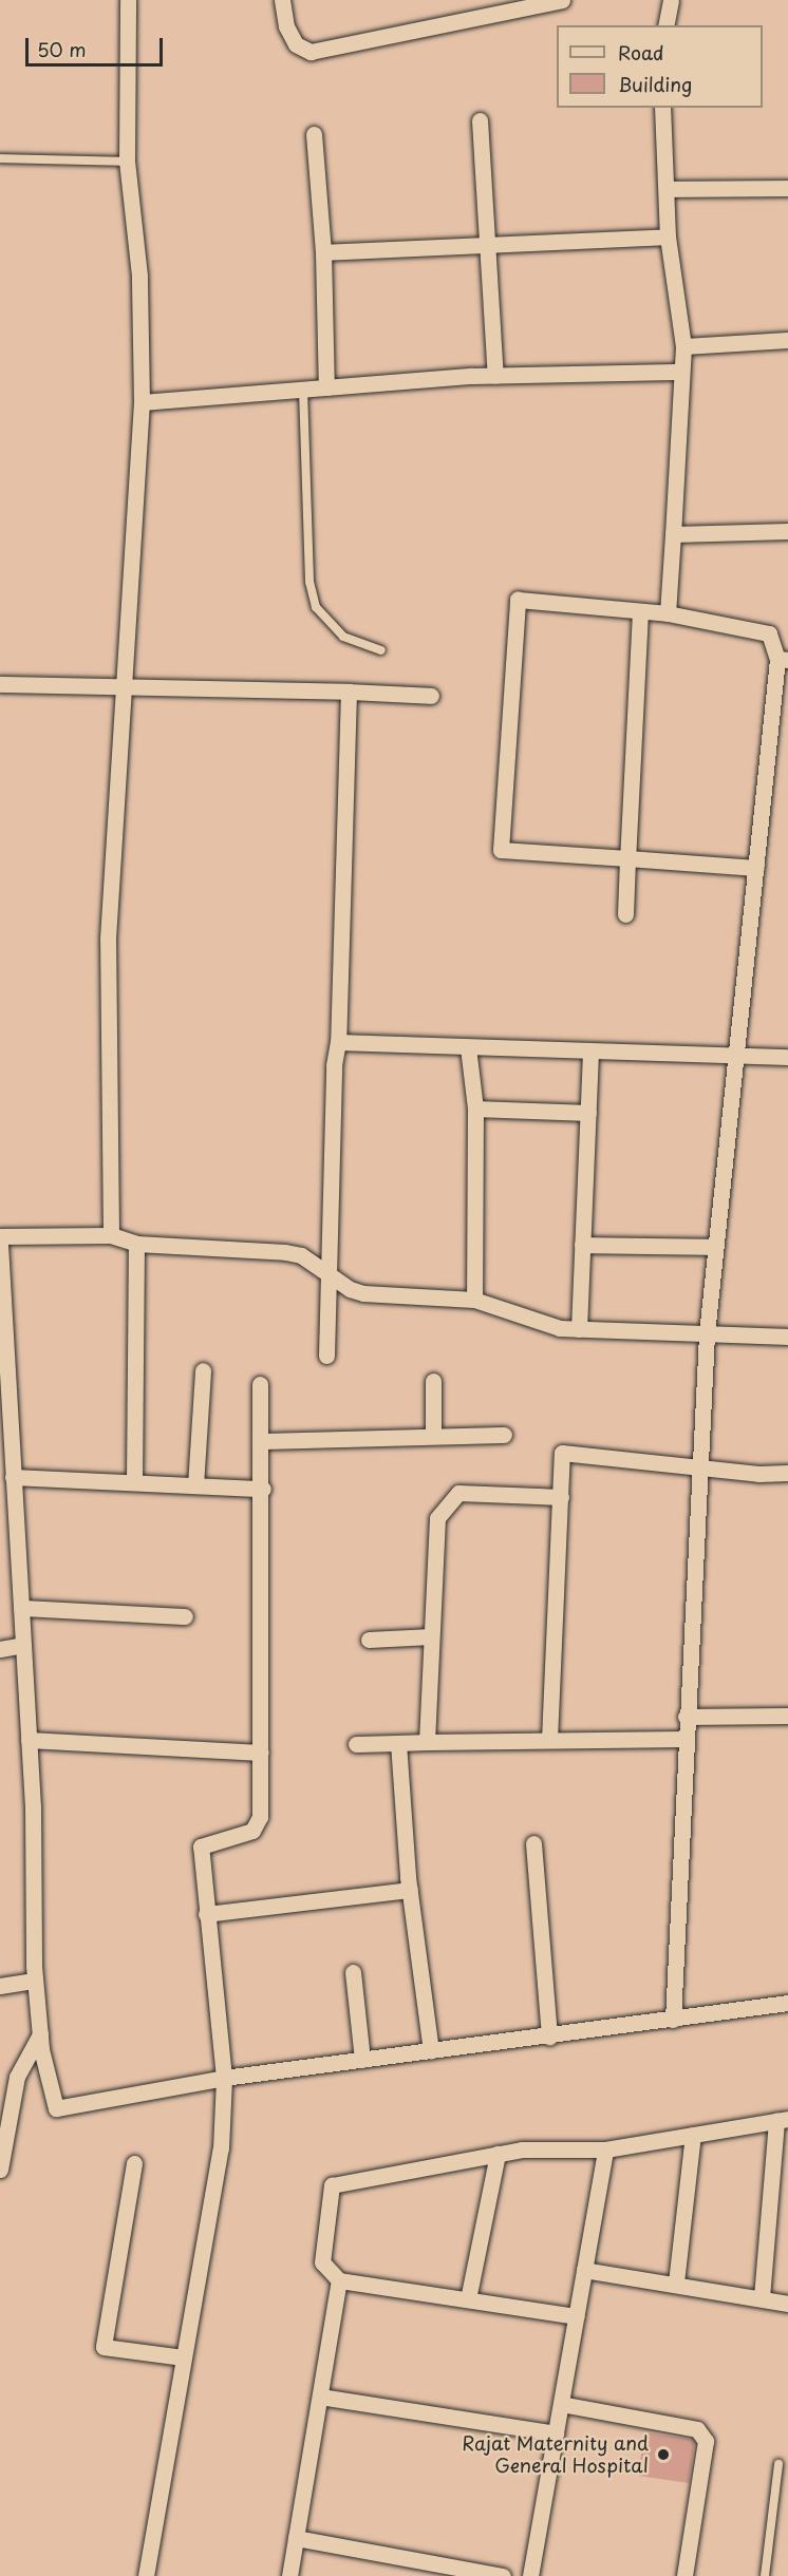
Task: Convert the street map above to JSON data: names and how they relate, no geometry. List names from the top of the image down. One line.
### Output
{"places":["Rajat Maternity and General Hospital"],"legend":["Road","Building"],"scale_bar":"50 m"}
